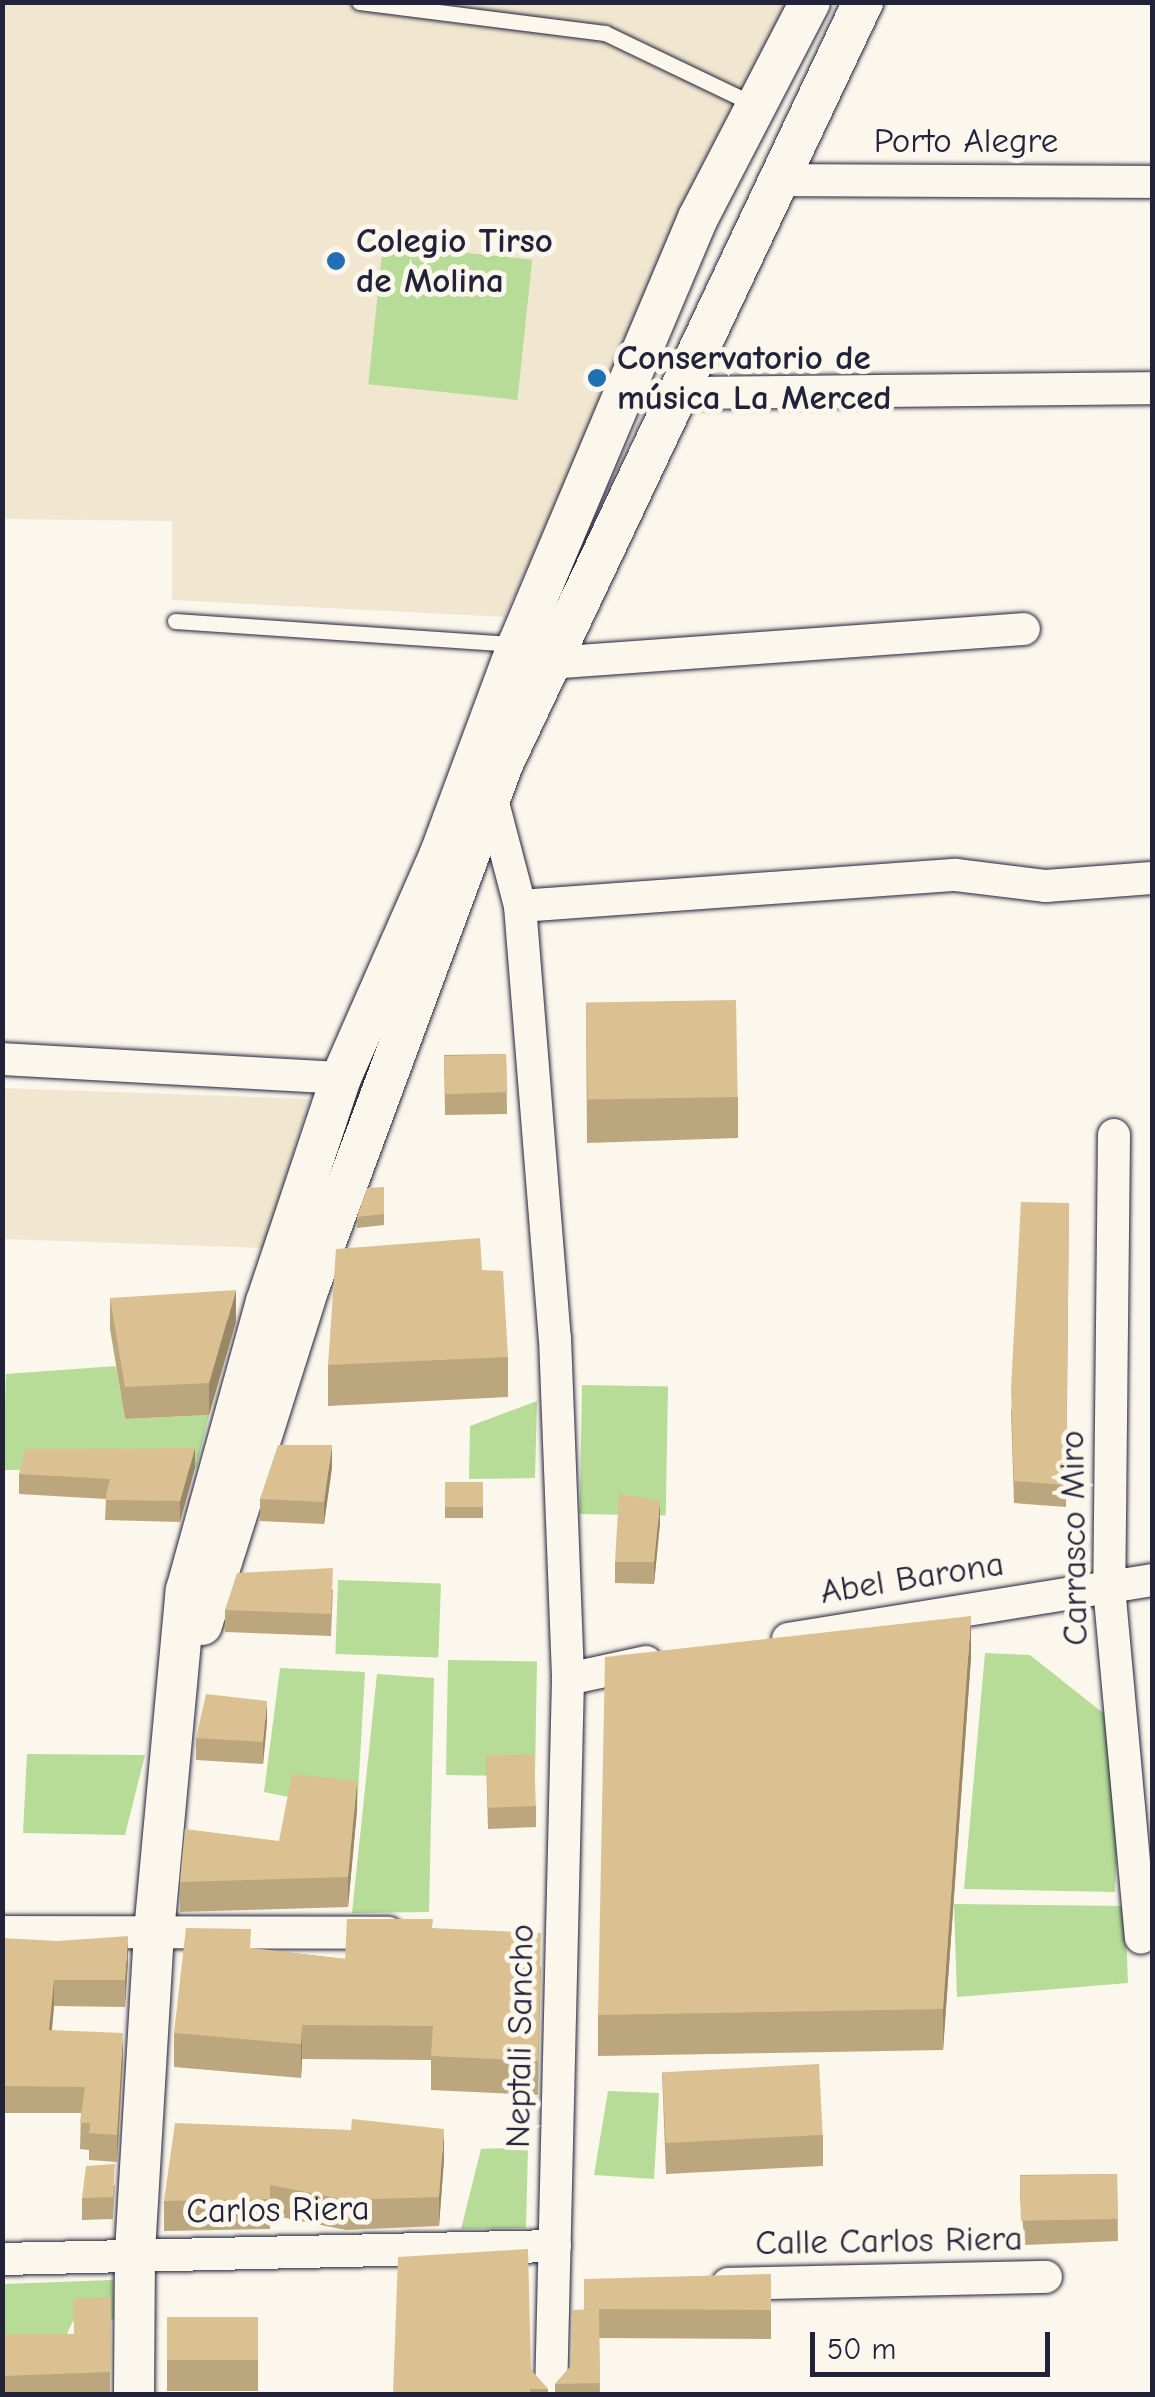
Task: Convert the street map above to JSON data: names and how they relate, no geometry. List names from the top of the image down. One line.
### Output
{"streets":{"street":["Porto Alegre","Carrasco Miro","Abel Barona","Neptali Sancho","Carlos Riera","Calle Carlos Riera"]},"crossings":[["Carrasco Miro","Abel Barona"],["Neptali Sancho","Carlos Riera"]],"places":["Colegio Tirso de Molina","Conservatorio de música La Merced"],"scale_bar":"50 m"}
